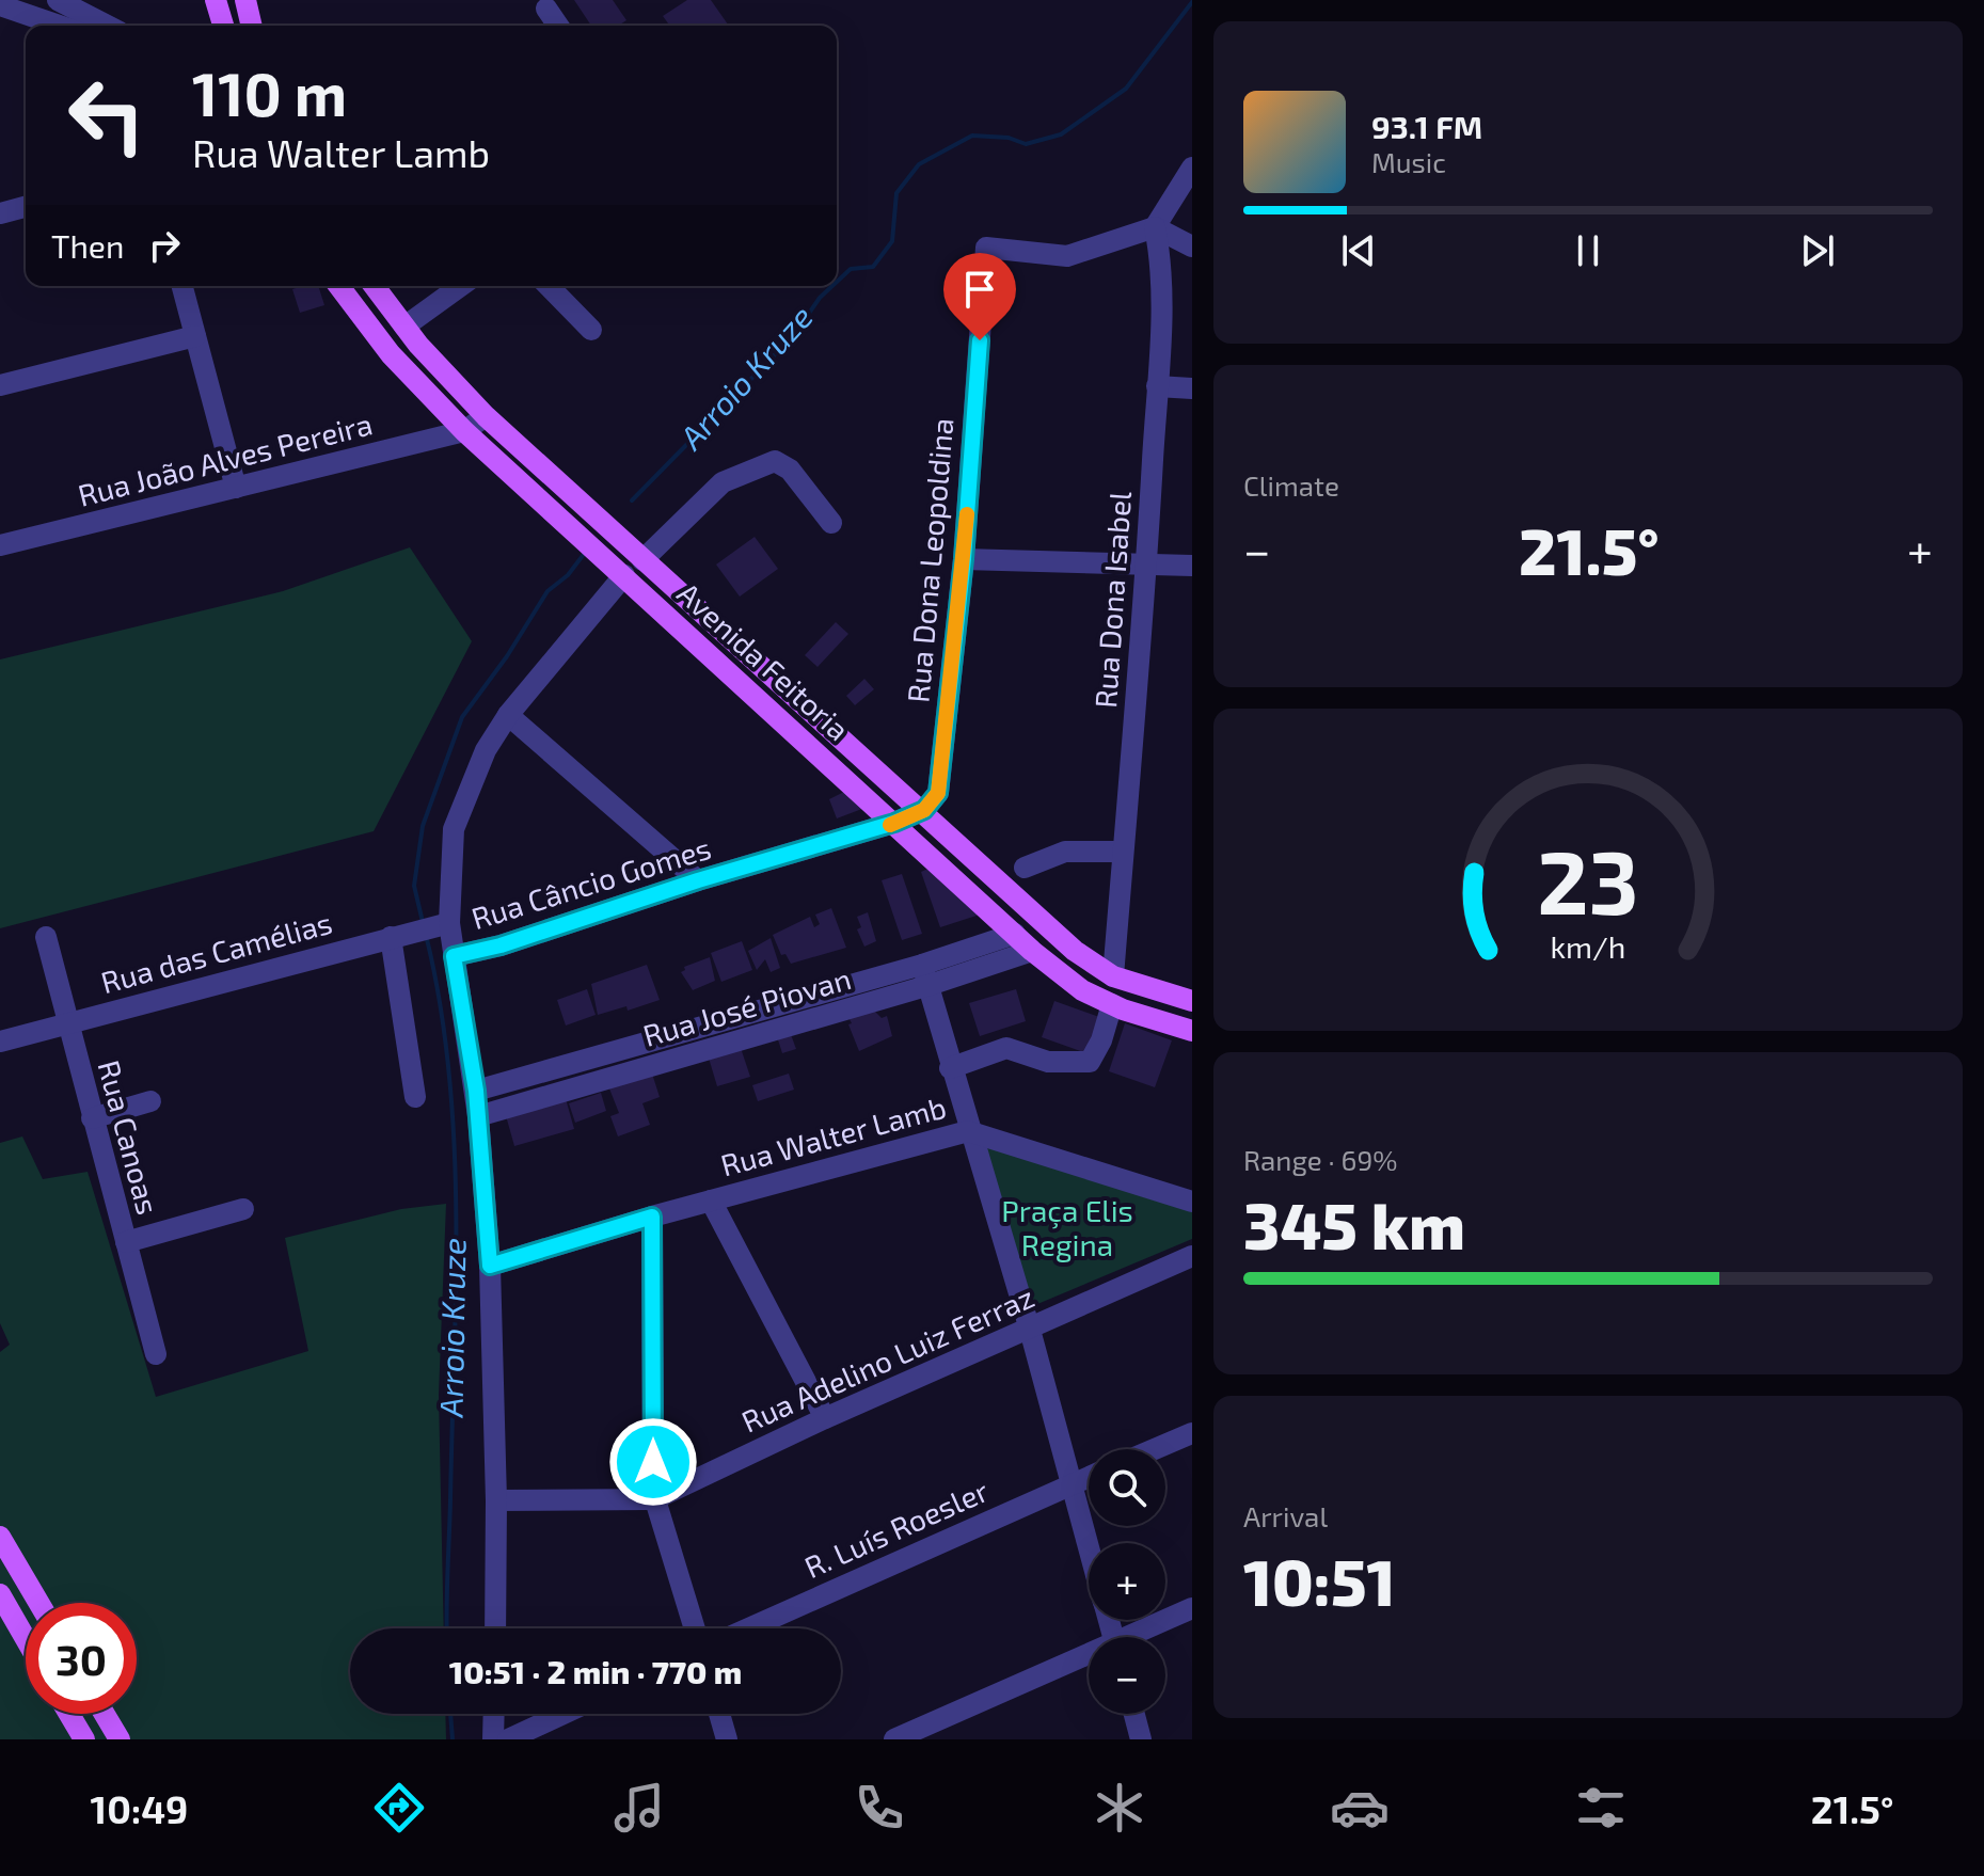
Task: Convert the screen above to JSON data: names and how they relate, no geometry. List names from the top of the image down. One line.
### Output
{"streets":{"main road":["Avenida Feitoria"],"street":["Rua João Alves Pereira","Rua Dona Leopoldina","Rua Dona Isabel","Rua Câncio Gomes","Rua das Camélias","Rua José Piovan","Rua Walter Lamb","Rua Canoas","Rua Adelino Luiz Ferraz","R. Luís Roesler"]},"crossings":[["Rua João Alves Pereira","Avenida Feitoria"],["Rua Dona Leopoldina","Rua Dona Isabel"],["Rua Dona Leopoldina","Avenida Feitoria"],["Rua Dona Isabel","Avenida Feitoria"],["Avenida Feitoria","Rua Câncio Gomes"],["Avenida Feitoria","Rua José Piovan"],["Rua das Camélias","Rua Canoas"]],"water":["Arroio Kruze"],"parks":["Praça Elis Regina"],"page":{"turn":["110 m","Rua Walter Lamb"],"song":["93.1 FM","Music"],"then":"Then","tile":["Climate",["Range · 69%","345 km"],["Arrival","10:51"]],"heat":["−","21.5°","+"],"map_buttons":["+","−"],"limit":"30","trip":"10:51 · 2 min · 770 m","tabs":["10:49","21.5°"],"gauge":["23","km/h"]}}
